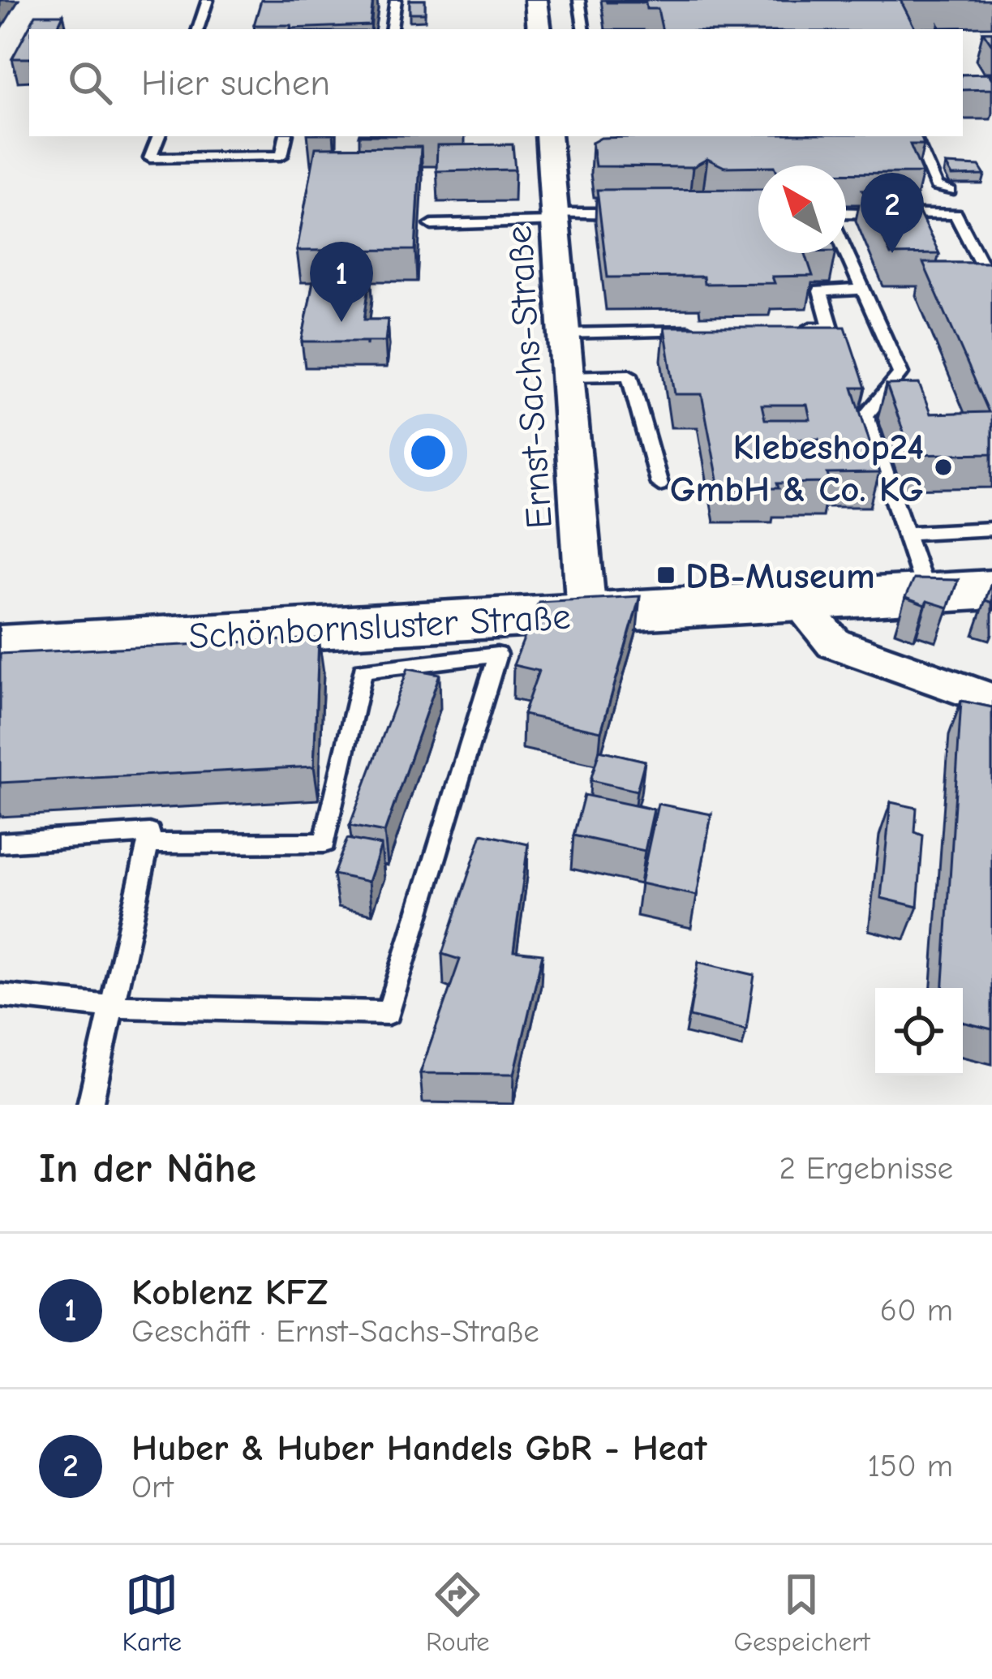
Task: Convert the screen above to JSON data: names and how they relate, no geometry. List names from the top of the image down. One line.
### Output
{"streets":{"street":["Ernst-Sachs-Straße","Schönbornsluster Straße"]},"crossings":[["Ernst-Sachs-Straße","Schönbornsluster Straße"]],"places":{"other":["Klebeshop24 GmbH & Co. KG"],"transit":["DB-Museum"]},"north":"top left","page":{"search":"Hier suchen","pins":["2","1"],"heading":["In der Nähe","2 Ergebnisse"],"list":[{"mark":"1","name":"Koblenz KFZ","note":"Geschäft · Ernst-Sachs-Straße","value":"60 m"},{"mark":"2","name":"Huber & Huber Handels GbR - Heat","note":"Ort","value":"150 m"}],"nav":["Karte","Route","Gespeichert"]}}
